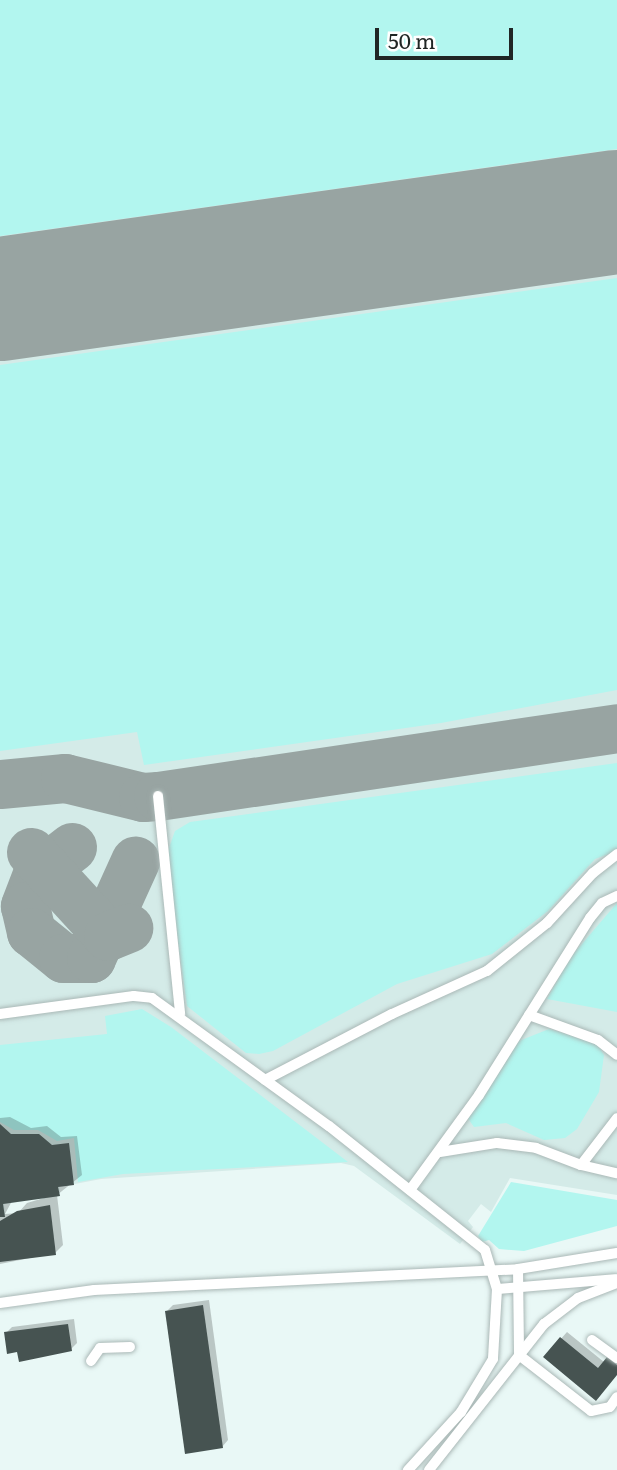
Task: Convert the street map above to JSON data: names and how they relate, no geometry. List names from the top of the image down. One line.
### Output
{"scale_bar":"50 m"}
